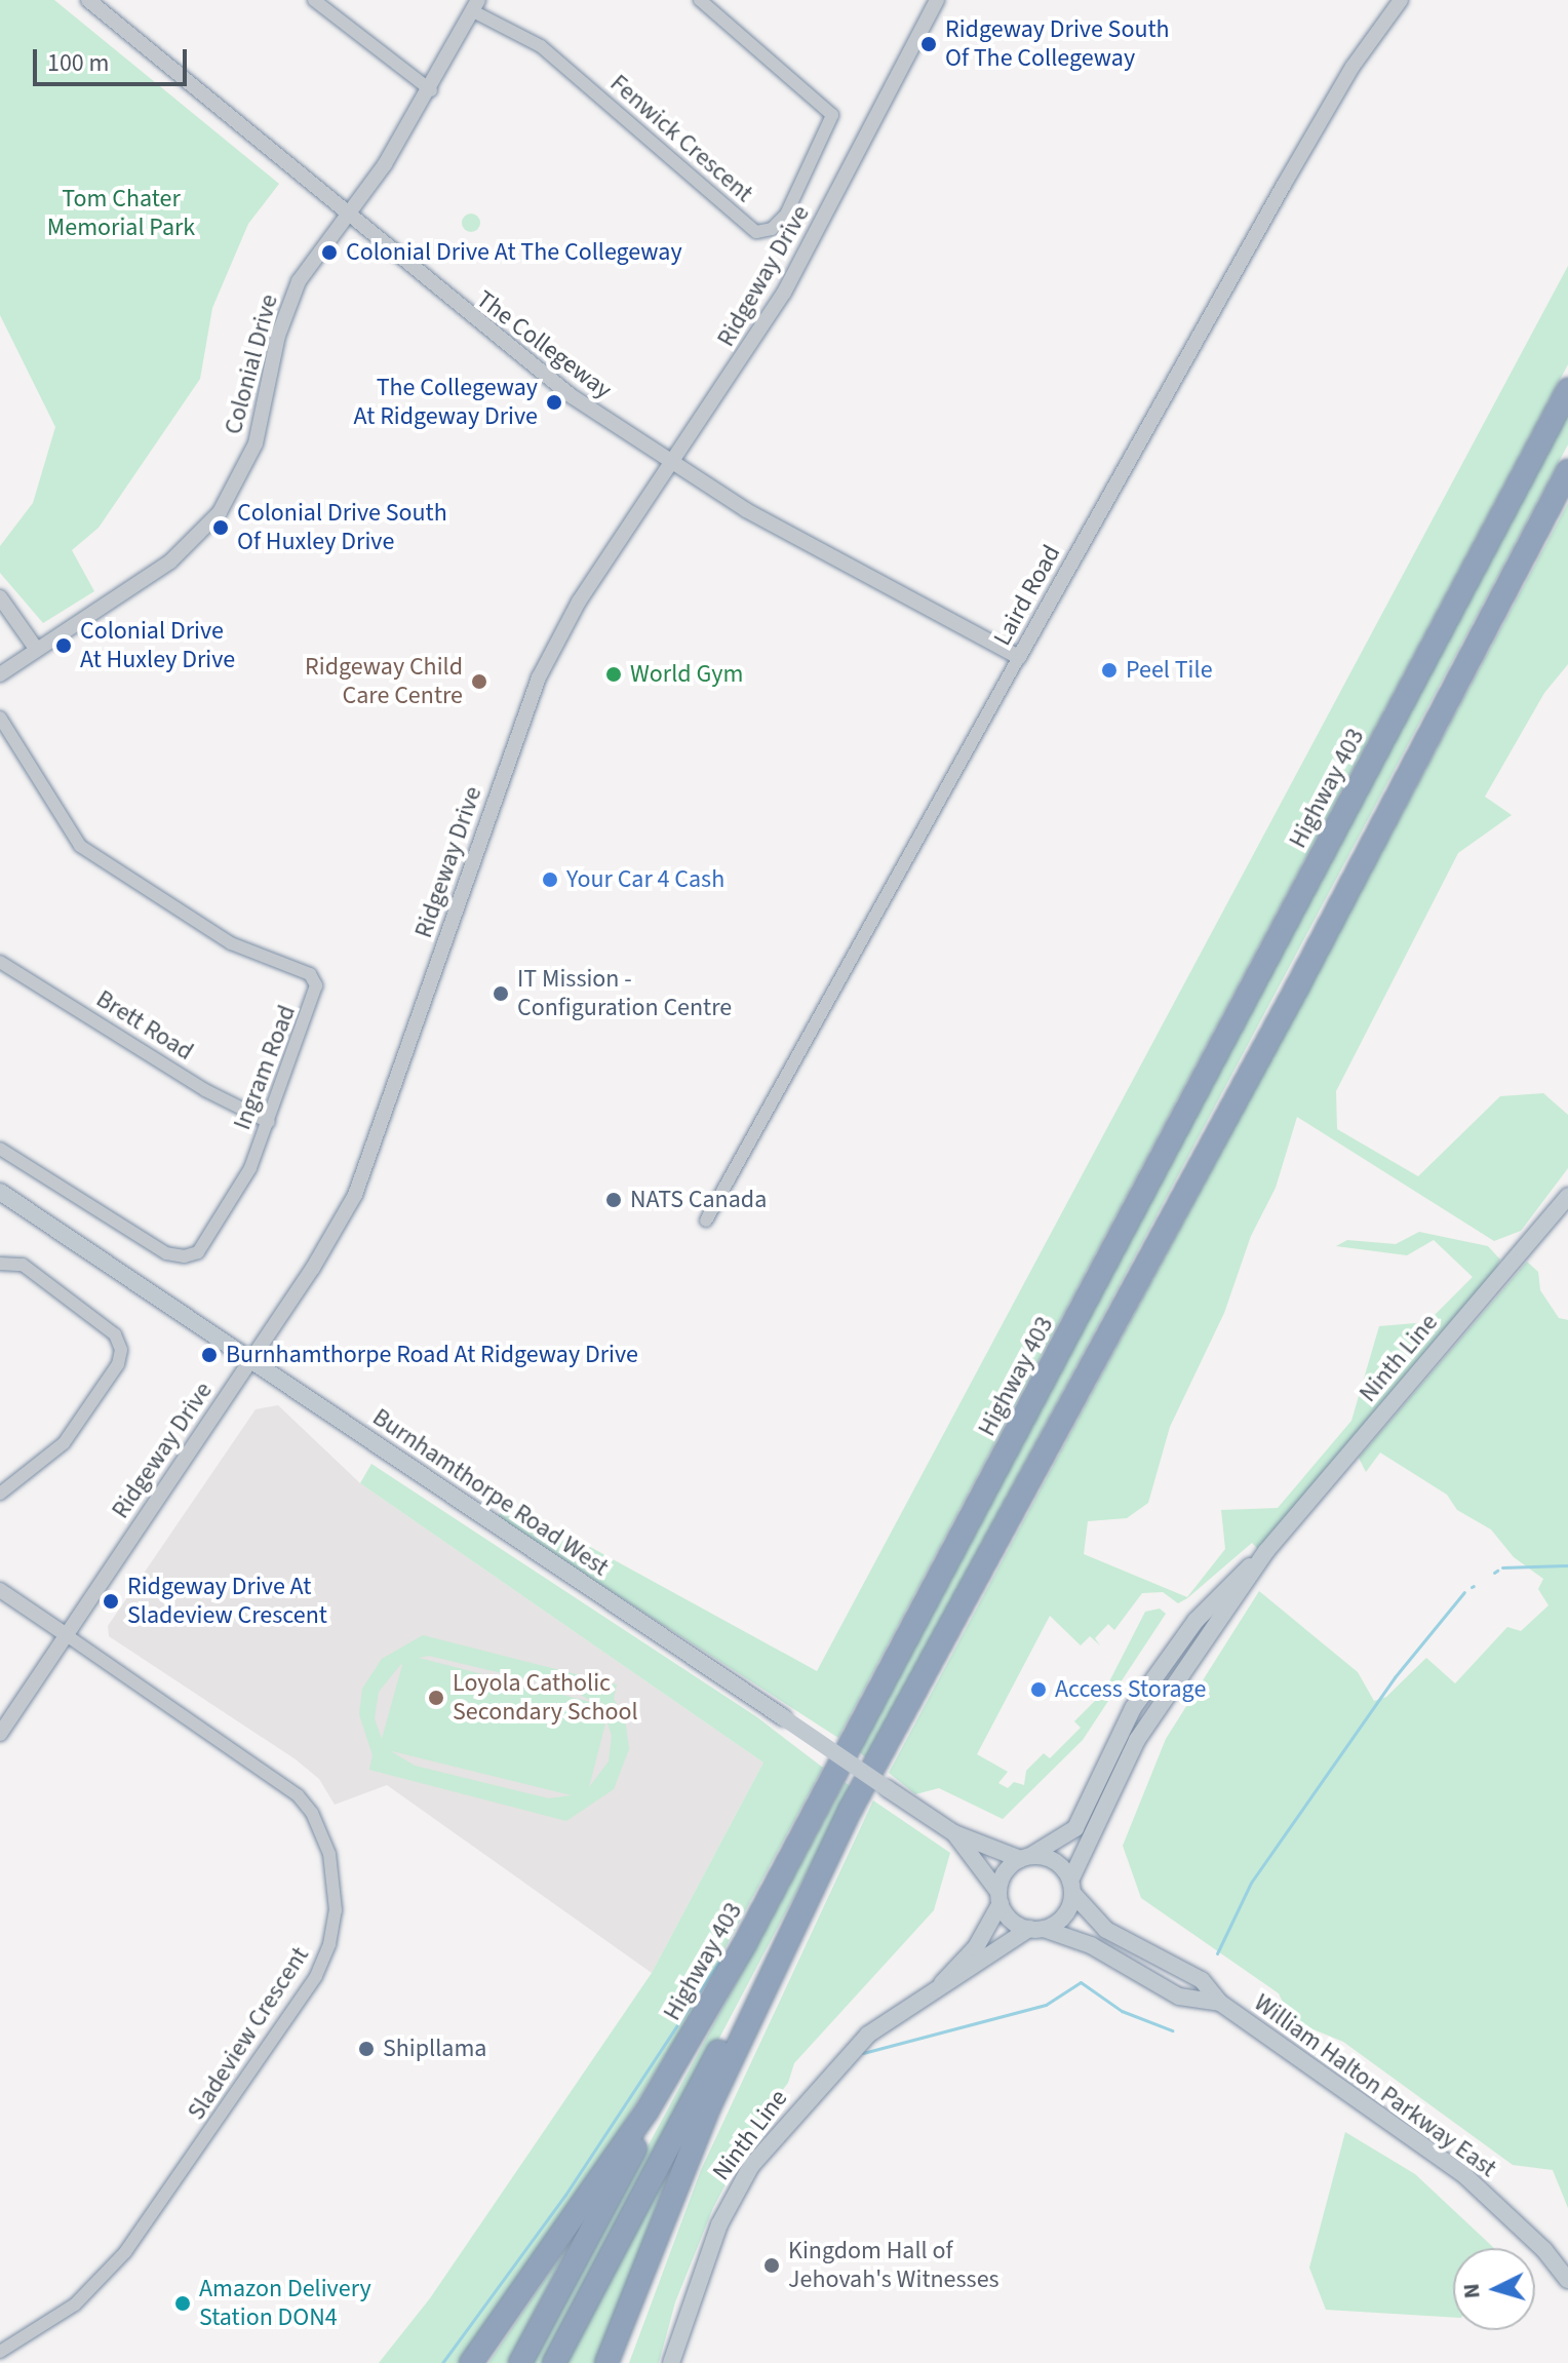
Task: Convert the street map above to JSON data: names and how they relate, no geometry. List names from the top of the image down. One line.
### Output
{"streets":{"highway":["Highway 403"],"main road":["Ninth Line","Burnhamthorpe Road West","William Halton Parkway East"],"street":["Fenwick Crescent","Ridgeway Drive","The Collegeway","Colonial Drive","Laird Road","Brett Road","Ingram Road","Sladeview Crescent"]},"crossings":[["Fenwick Crescent","Colonial Drive"],["Ridgeway Drive","The Collegeway"],["Ridgeway Drive","Burnhamthorpe Road West"],["Ridgeway Drive","Sladeview Crescent"],["The Collegeway","Colonial Drive"],["The Collegeway","Laird Road"],["Brett Road","Ingram Road"],["Ninth Line","Burnhamthorpe Road West"],["Ninth Line","William Halton Parkway East"],["Burnhamthorpe Road West","William Halton Parkway East"]],"parks":["Tom Chater Memorial Park"],"places":["Ridgeway Drive South Of The Collegeway","Colonial Drive At The Collegeway","The Collegeway At Ridgeway Drive","Colonial Drive South Of Huxley Drive","Colonial Drive At Huxley Drive","Peel Tile","World Gym","Ridgeway Child Care Centre","Your Car 4 Cash","IT Mission - Configuration Centre","NATS Canada","Burnhamthorpe Road At Ridgeway Drive","Ridgeway Drive At Sladeview Crescent","Access Storage","Loyola Catholic Secondary School","Shipllama","Kingdom Hall of Jehovah's Witnesses","Amazon Delivery Station DON4"],"scale_bar":"100 m","north":"left"}
